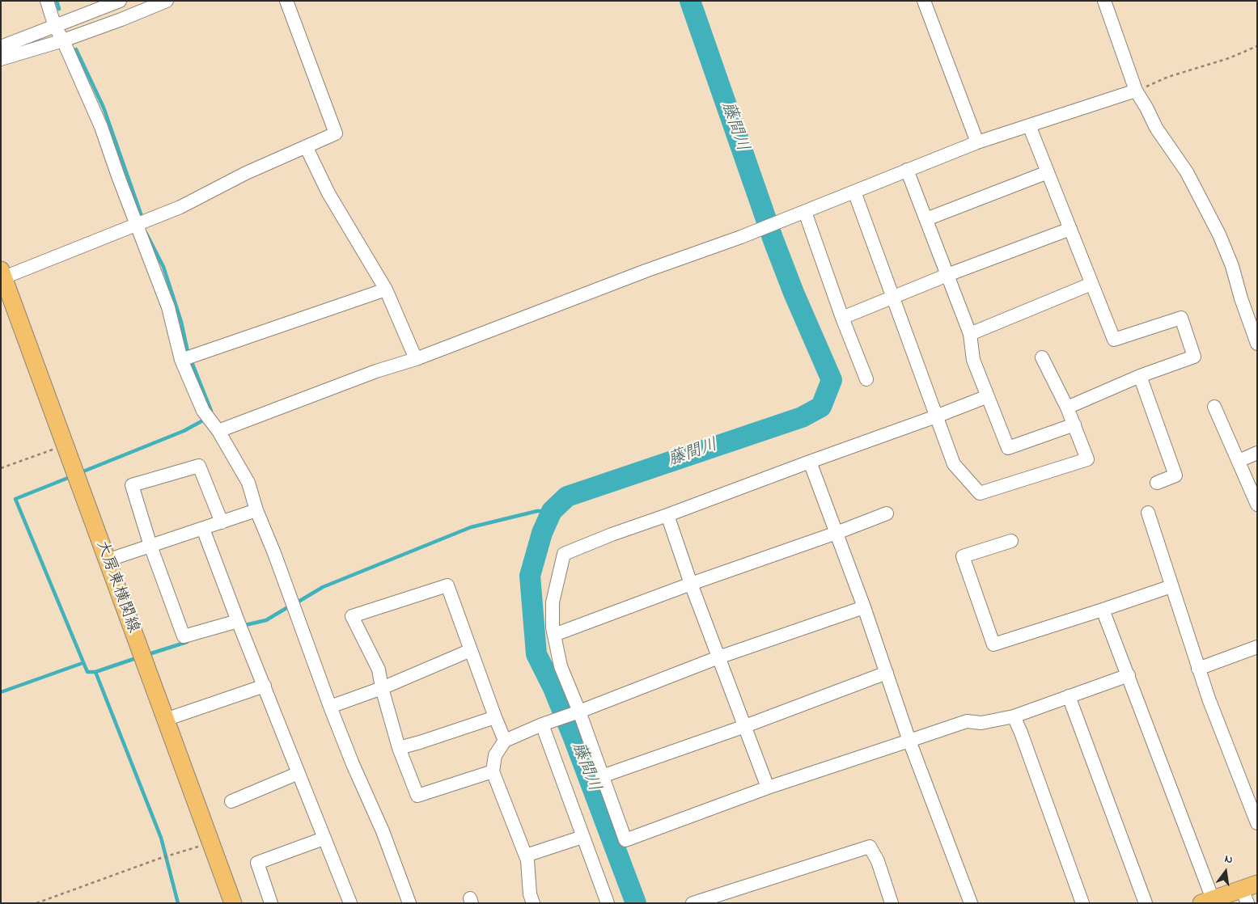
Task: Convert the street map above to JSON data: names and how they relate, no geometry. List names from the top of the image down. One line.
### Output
{"streets":{"main road":["大房東横関線"]},"water":["藤間川"],"north":"top"}
